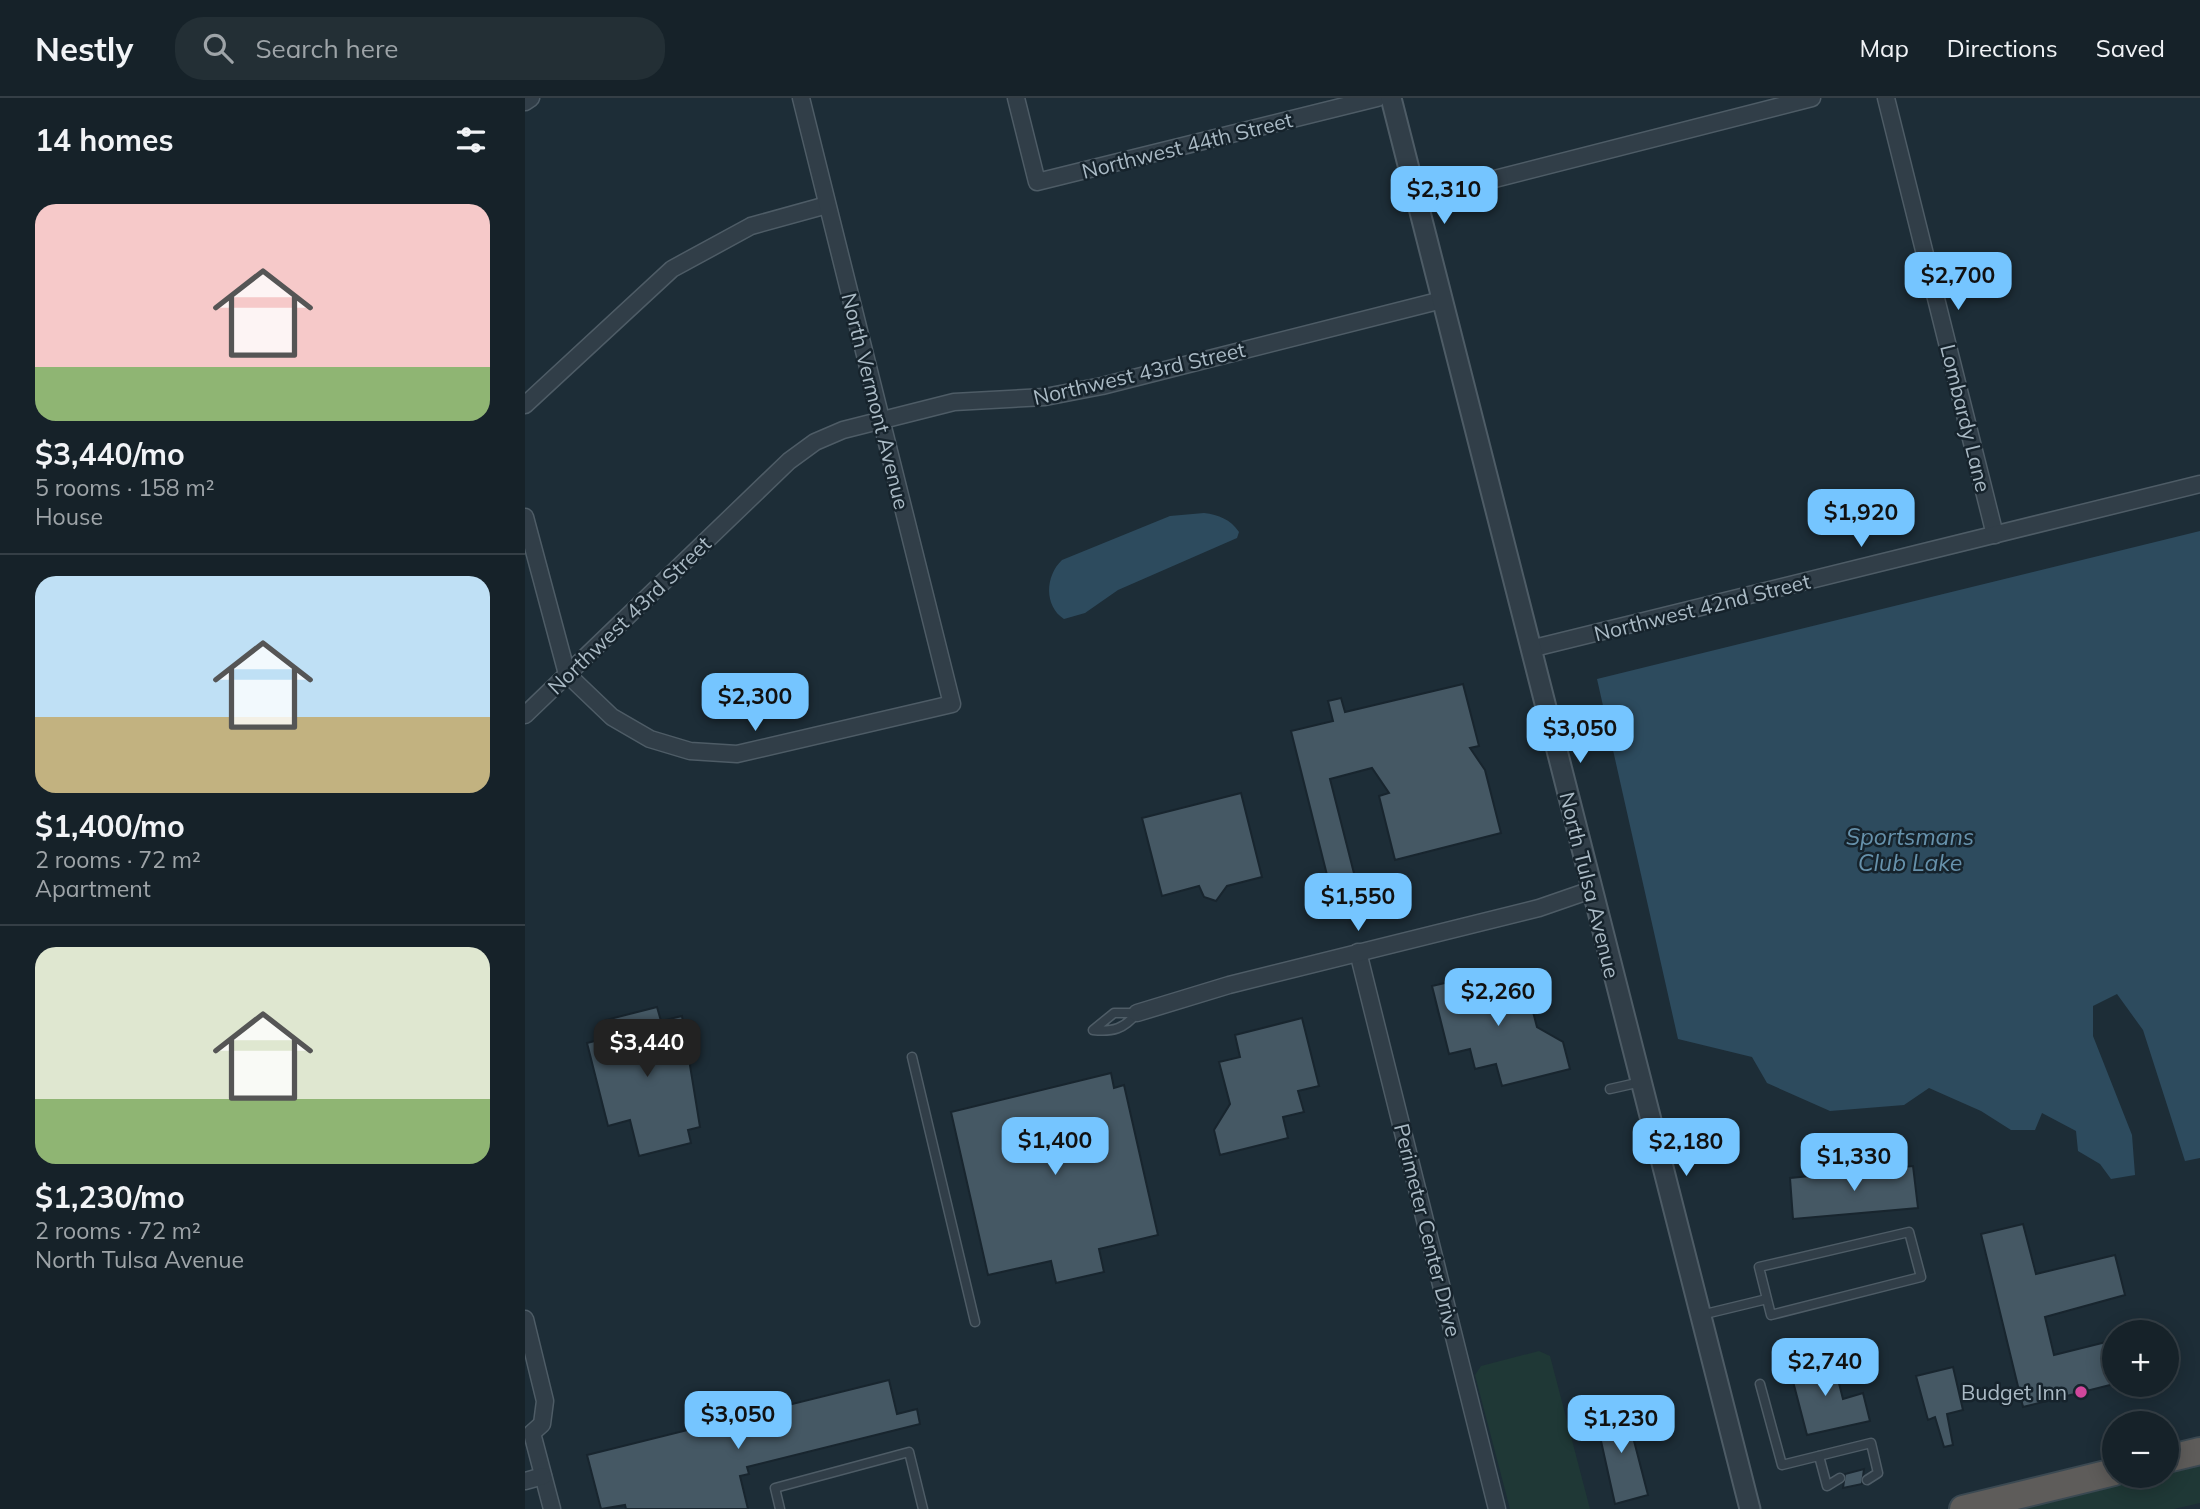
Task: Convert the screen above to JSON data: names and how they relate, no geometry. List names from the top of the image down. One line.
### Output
{"streets":{"street":["Northwest 44th Street","Northwest 43rd Street","North Vermont Avenue","Lombardy Lane","Northwest 42nd Street","North Tulsa Avenue","Perimeter Center Drive"]},"crossings":[["Northwest 43rd Street","North Vermont Avenue"],["Northwest 43rd Street","North Tulsa Avenue"],["Lombardy Lane","Northwest 42nd Street"],["Northwest 42nd Street","North Tulsa Avenue"]],"water":["Sportsmans Club Lake"],"places":["Budget Inn"],"page":{"header":"Nestly","search":"Search here","nav":["Map","Directions","Saved"],"heading":"14 homes","price":["$2,310","$2,700","$1,920","$2,300","$3,050","$1,550","$2,260","$3,440","$1,400","$2,180","$1,330","$2,740","$3,050","$1,230"],"list":[{"name":"$3,440/mo","note":"5 rooms · 158 m² · House"},{"name":"$1,400/mo","note":"2 rooms · 72 m² · Apartment"},{"name":"$1,230/mo","note":"2 rooms · 72 m² · North Tulsa Avenue"}],"map_buttons":["+","−"]}}
